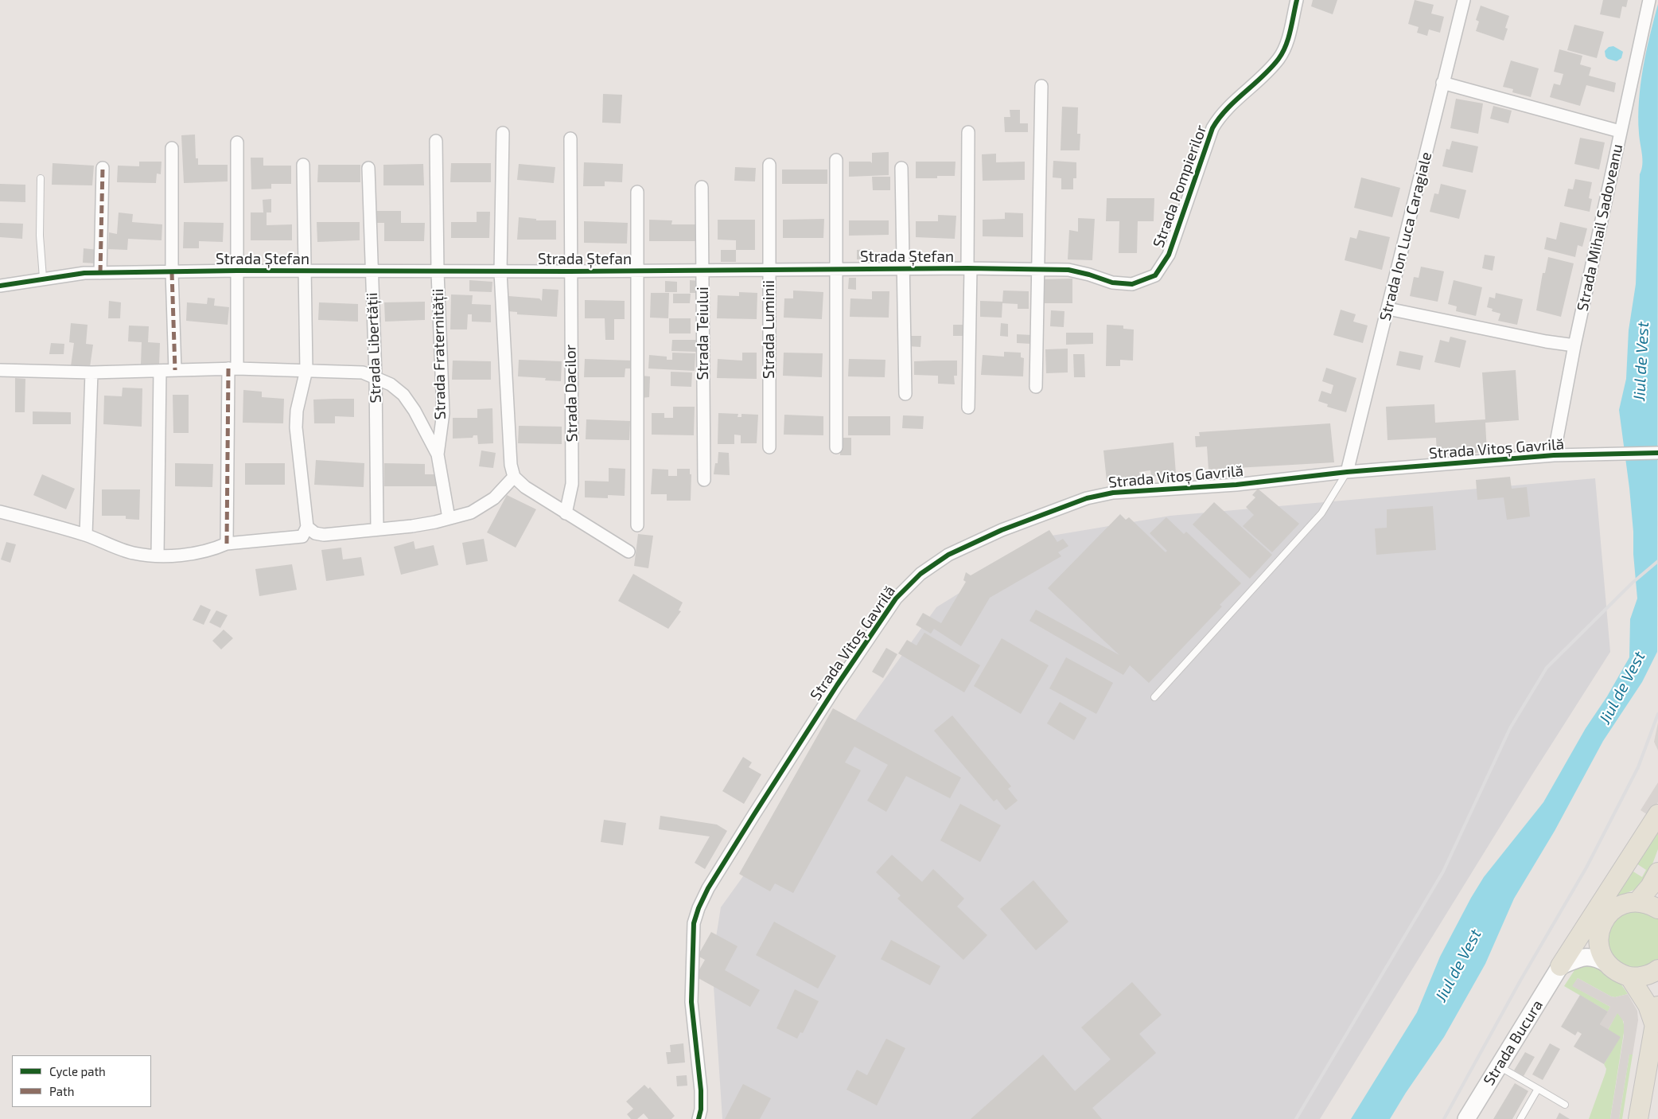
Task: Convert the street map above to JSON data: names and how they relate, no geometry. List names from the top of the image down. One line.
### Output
{"streets":{"main road":["Strada Bucura"],"street":["Strada Pompierilor","Strada Mihail Sadoveanu","Strada Ion Luca Caragiale","Strada Ștefan","Strada Luminii","Strada Teiului","Strada Libertății","Strada Fraternității","Strada Dacilor","Strada Vitoș Gavrilă"]},"crossings":[["Strada Pompierilor","Strada Ștefan"],["Strada Mihail Sadoveanu","Strada Vitoș Gavrilă"],["Strada Ion Luca Caragiale","Strada Vitoș Gavrilă"],["Strada Ștefan","Strada Luminii"],["Strada Ștefan","Strada Teiului"],["Strada Ștefan","Strada Libertății"],["Strada Ștefan","Strada Fraternității"],["Strada Ștefan","Strada Dacilor"]],"water":["Jiul de Vest"],"legend":["Cycle path","Path"]}
